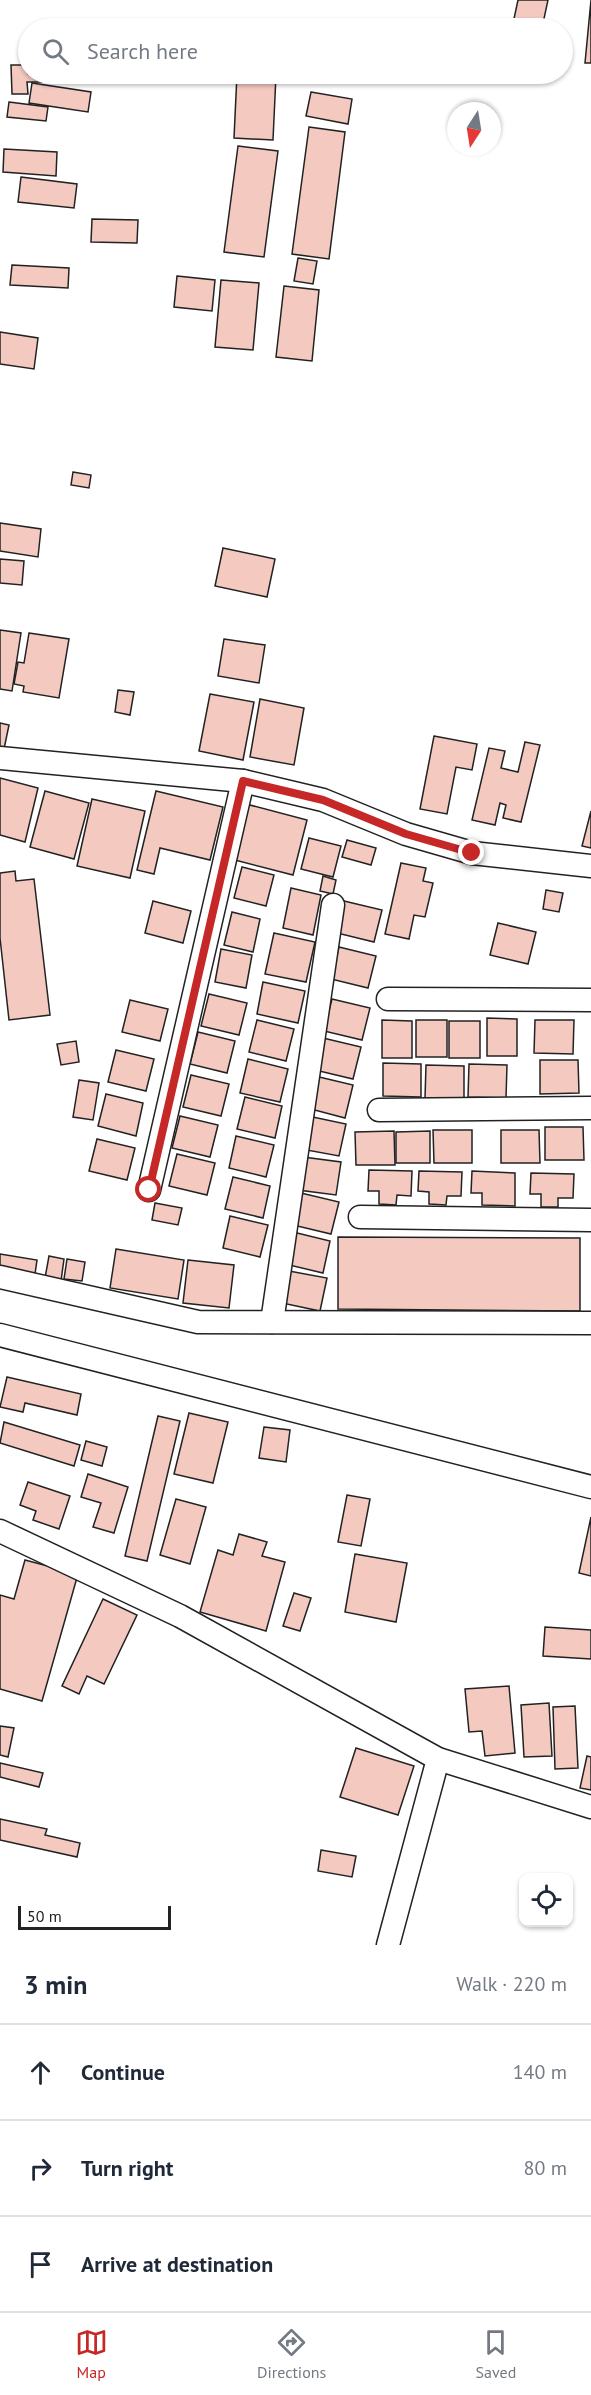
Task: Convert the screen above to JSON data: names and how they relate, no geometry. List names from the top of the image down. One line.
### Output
{"scale_bar":"50 m","north":"bottom","page":{"search":"Search here","scale":"50 m","heading":["3 min","Walk · 220 m"],"list":[["Continue","140 m"],["Turn right","80 m"],"Arrive at destination"],"nav":["Map","Directions","Saved"]}}
